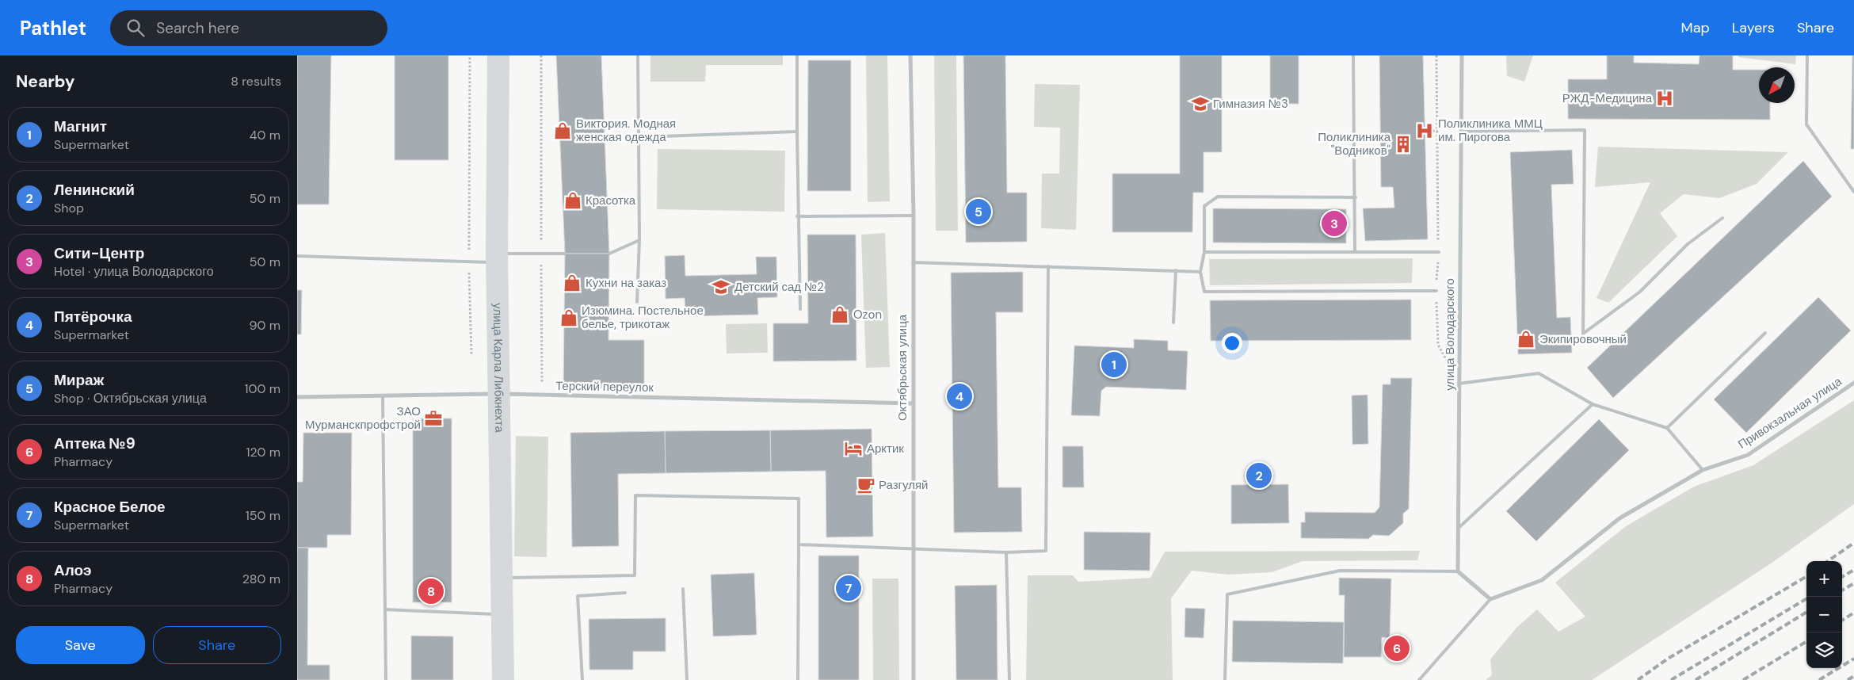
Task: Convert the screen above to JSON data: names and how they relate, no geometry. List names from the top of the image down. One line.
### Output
{"streets":{"street":["улица Володарского","улица Карла Либкнехта","Октябрьская улица","Терский переулок","Привокзальная улица"]},"crossings":[["улица Карла Либкнехта","Терский переулок"],["Октябрьская улица","Терский переулок"]],"places":{"hospital":["РЖД-Медицина","Поликлиника ММЦ им. Пирогова"],"school or university":["Гимназия №3","Детский сад №2"],"shop":["Виктория. Модная женская одежда","Красотка","Кухни на заказ","Ozon","Изюмина. Постельное белье, трикотаж","Экипировочный"],"building":["Поликлиника \"Водников\""],"office":["ЗАО Мурманскпрофстрой"],"hotel":["Арктик"],"cafe":["Разгуляй"]},"north":"bottom left","page":{"header":"Pathlet","search":"Search here","nav":["Map","Layers","Share"],"heading":["Nearby","8 results"],"list":[{"mark":"1","name":"Магнит","note":"Supermarket","value":"40 m"},{"mark":"2","name":"Ленинский","note":"Shop","value":"50 m"},{"mark":"3","name":"Сити-Центр","note":"Hotel · улица Володарского","value":"50 m"},{"mark":"4","name":"Пятёрочка","note":"Supermarket","value":"90 m"},{"mark":"5","name":"Мираж","note":"Shop · Октябрьская улица","value":"100 m"},{"mark":"6","name":"Аптека №9","note":"Pharmacy","value":"120 m"},{"mark":"7","name":"Красное Белое","note":"Supermarket","value":"150 m"},{"mark":"8","name":"Алоэ","note":"Pharmacy","value":"280 m"}],"pins":["5","3","1","4","2","7","8","6"],"map_buttons":["+","−"],"buttons":["Save","Share"]}}
